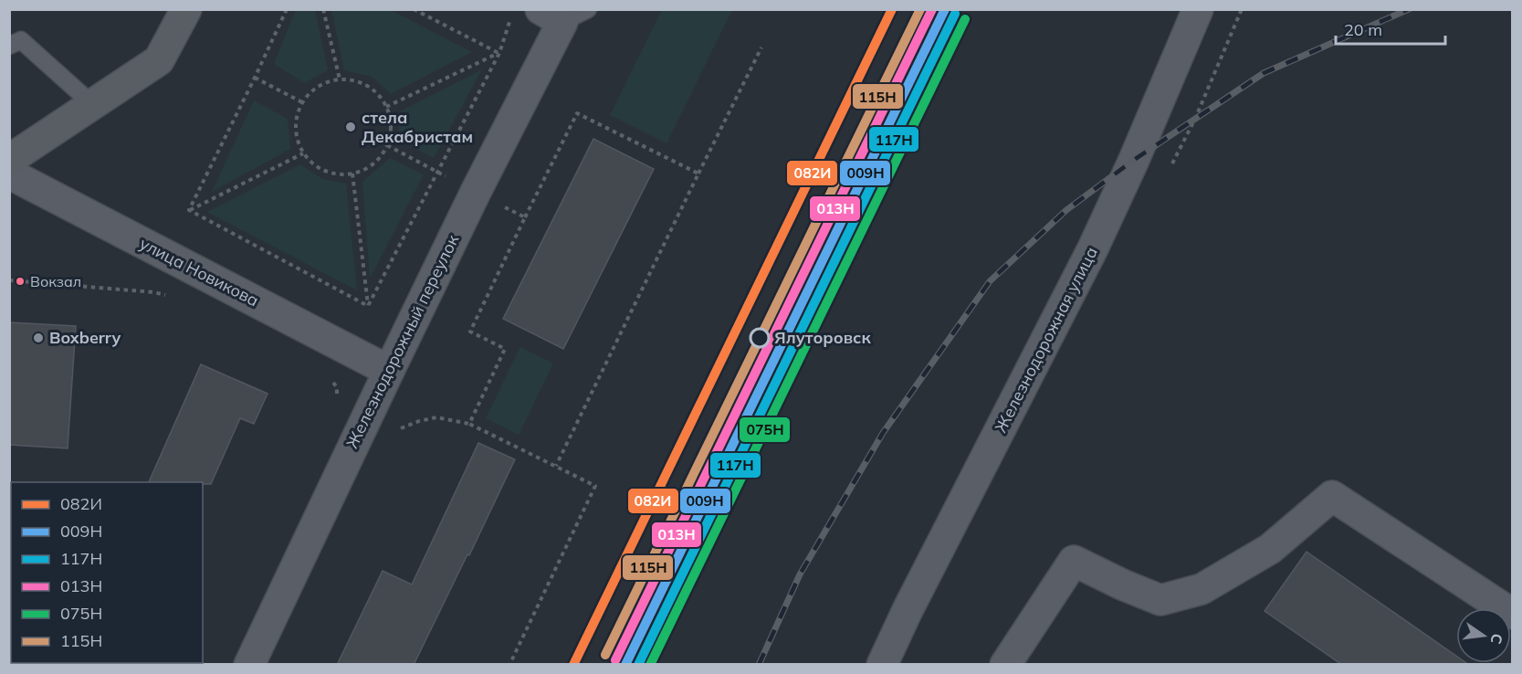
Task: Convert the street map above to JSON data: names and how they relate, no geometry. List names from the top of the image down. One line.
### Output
{"streets":{"street":["улица Новикова","Железнодорожная улица","Железнодорожный переулок"]},"crossings":[["улица Новикова","Железнодорожный переулок"]],"places":["стела Декабристам","Вокзал","Boxberry","Ялуторовск"],"lines":["transit line 082И","transit line 009Н","transit line 013Н","transit line 115Н","transit line 117Н","transit line 075Н"],"legend":["082И","009Н","117Н","013Н","075Н","115Н"],"scale_bar":"20 m","north":"right"}
